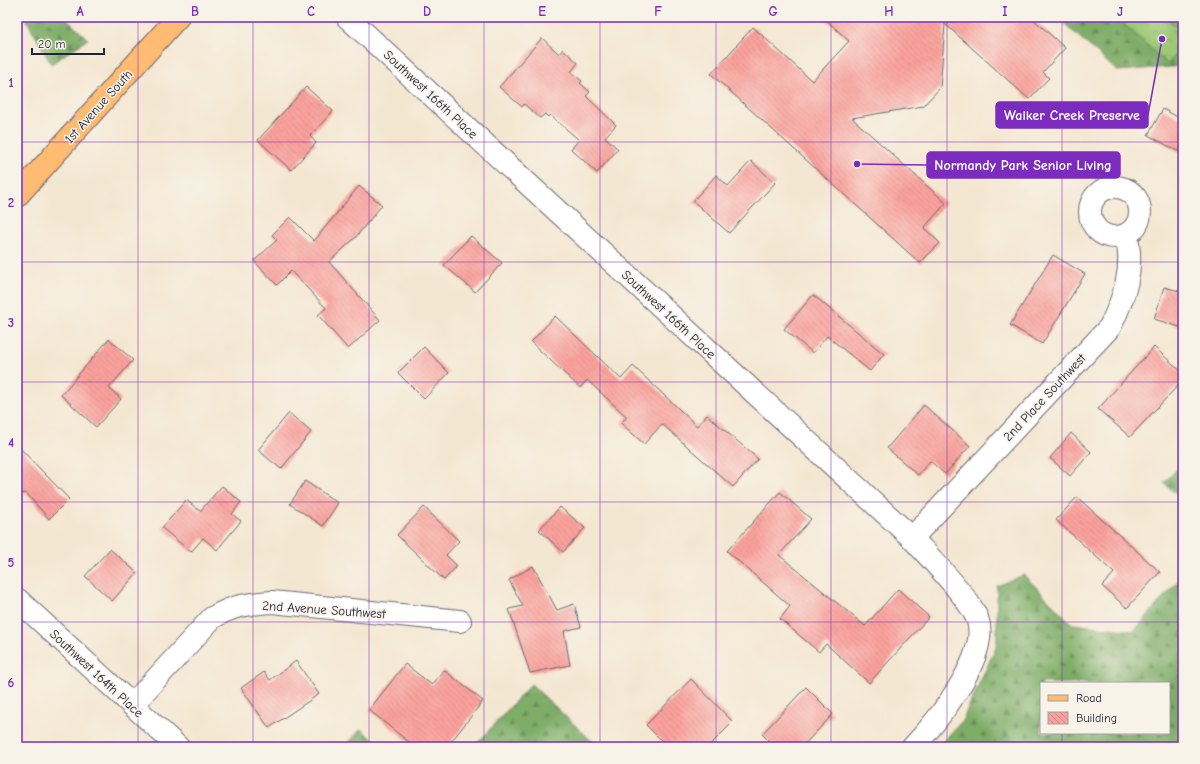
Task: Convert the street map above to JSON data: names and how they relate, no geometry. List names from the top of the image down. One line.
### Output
{"streets":{"main road":["1st Avenue South"],"street":["Southwest 166th Place","2nd Place Southwest","2nd Avenue Southwest","Southwest 164th Place"]},"crossings":[["Southwest 166th Place","2nd Place Southwest"],["2nd Avenue Southwest","Southwest 164th Place"]],"places":["Walker Creek Preserve","Normandy Park Senior Living"],"legend":["Road","Building"],"scale_bar":"20 m","grid":{"columns":["A","B","C","D","E","F","G","H","I","J"],"rows":["1","2","3","4","5","6"]}}
